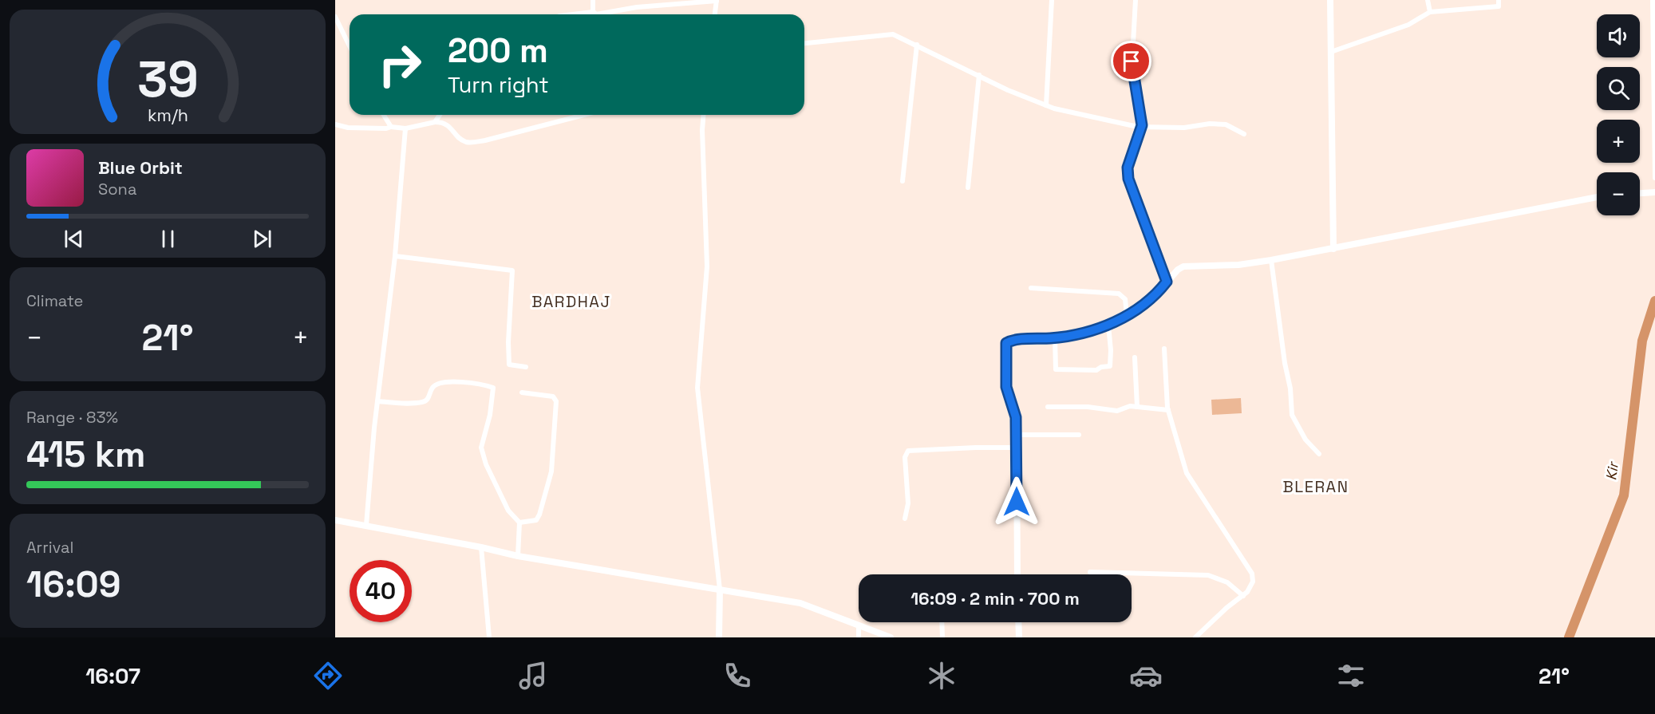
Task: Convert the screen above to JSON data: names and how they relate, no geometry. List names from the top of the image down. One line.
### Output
{"districts":["BARDHAJ","BLERAN"],"water":["Kir"],"page":{"map_buttons":["+","−"],"turn":["200 m","Turn right"],"song":["Blue Orbit","Sona"],"tile":["Climate",["Range · 83%","415 km"],["Arrival","16:09"]],"heat":["−","21°","+"],"limit":"40","trip":"16:09 · 2 min · 700 m","tabs":["16:07","21°"],"gauge":["39","km/h"]}}
